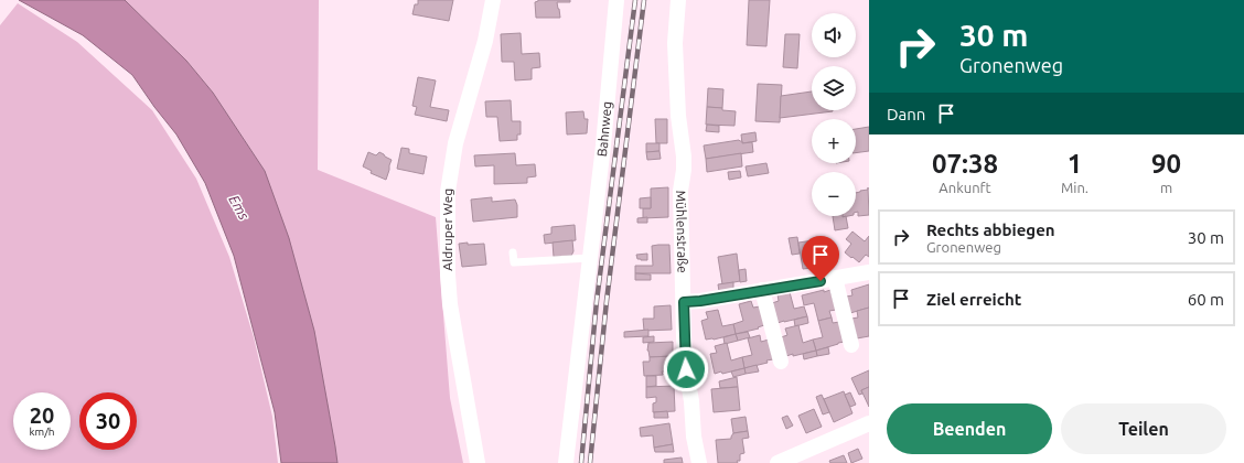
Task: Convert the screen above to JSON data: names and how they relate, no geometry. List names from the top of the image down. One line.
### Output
{"streets":{"street":["Bahnweg","Aldruper Weg","Mühlenstraße"]},"water":["Ems"],"page":{"turn":["30 m","Gronenweg"],"map_buttons":["+","−"],"then":"Dann","eta":["07:38","Ankunft","1","Min.","90","m"],"list":[{"name":"Rechts abbiegen","note":"Gronenweg","value":"30 m"},{"name":"Ziel erreicht","value":"60 m"}],"speed":"20 km/h","limit":"30","buttons":["Beenden","Teilen"]}}
